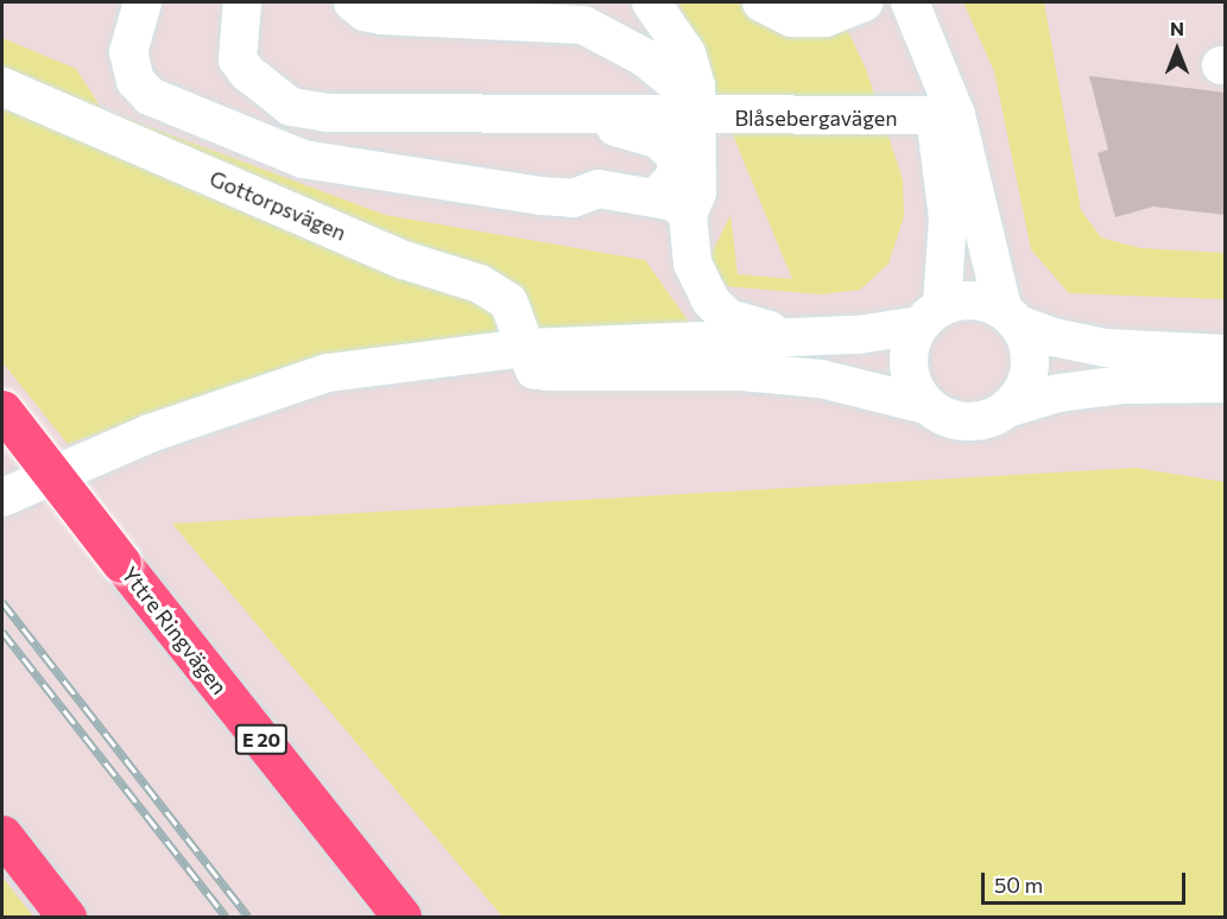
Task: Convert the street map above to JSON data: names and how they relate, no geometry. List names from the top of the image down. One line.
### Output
{"streets":{"highway":["Yttre Ringvägen","E 20"],"street":["Blåsebergavägen","Gottorpsvägen"]},"scale_bar":"50 m","north":"top"}
